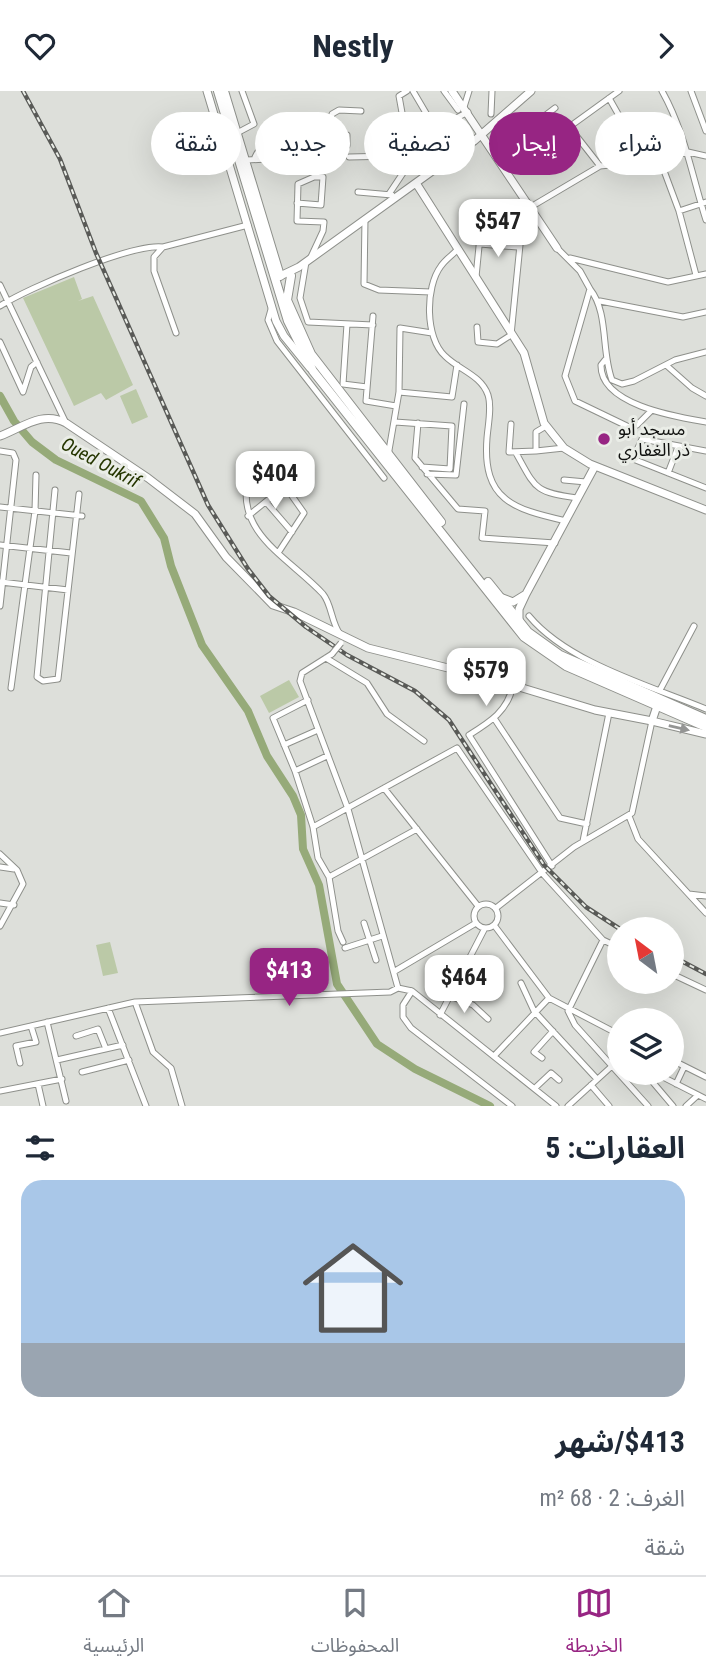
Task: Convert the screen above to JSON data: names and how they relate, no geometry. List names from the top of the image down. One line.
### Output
{"water":["Oued Oukrif"],"places":["مسجد أبو ذر الغفاري"],"north":"top left","page":{"header":"Nestly","chip":["شراء","إيجار","تصفية","جديد","شقة"],"price":["$547","$404","$579","$413","$464"],"heading":"العقارات: 5","list":[{"name":"$413/شهر","note":"الغرف: 2 · 68 m² · شقة"}],"tabs":["الخريطة","المحفوظات","الرئيسية"]}}
